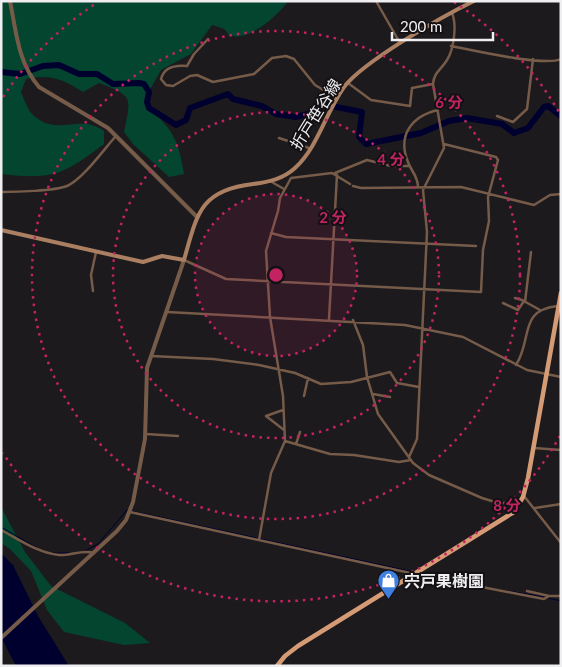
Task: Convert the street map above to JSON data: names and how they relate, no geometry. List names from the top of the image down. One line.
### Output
{"streets":{"main road":["折戸笹谷線"]},"places":{"shop":["宍戸果樹園"]},"scale_bar":"200 m","rings":["6 分","4 分","2 分","8 分"]}
